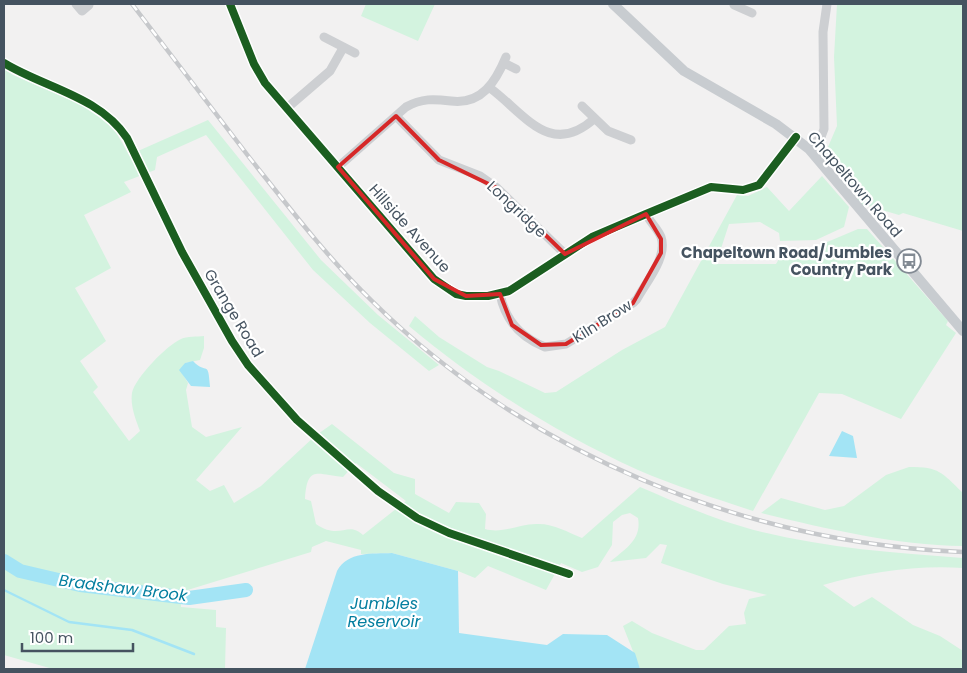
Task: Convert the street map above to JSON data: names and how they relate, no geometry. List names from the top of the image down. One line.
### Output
{"streets":{"main road":["Chapeltown Road"],"street":["Longridge","Hillside Avenue","Grange Road","Kiln Brow"]},"crossings":[["Chapeltown Road","Hillside Avenue"],["Longridge","Hillside Avenue"],["Hillside Avenue","Kiln Brow"]],"water":["Bradshaw Brook","Jumbles Reservoir"],"places":{"bus stop":["Chapeltown Road/Jumbles Country Park"]},"scale_bar":"100 m"}
